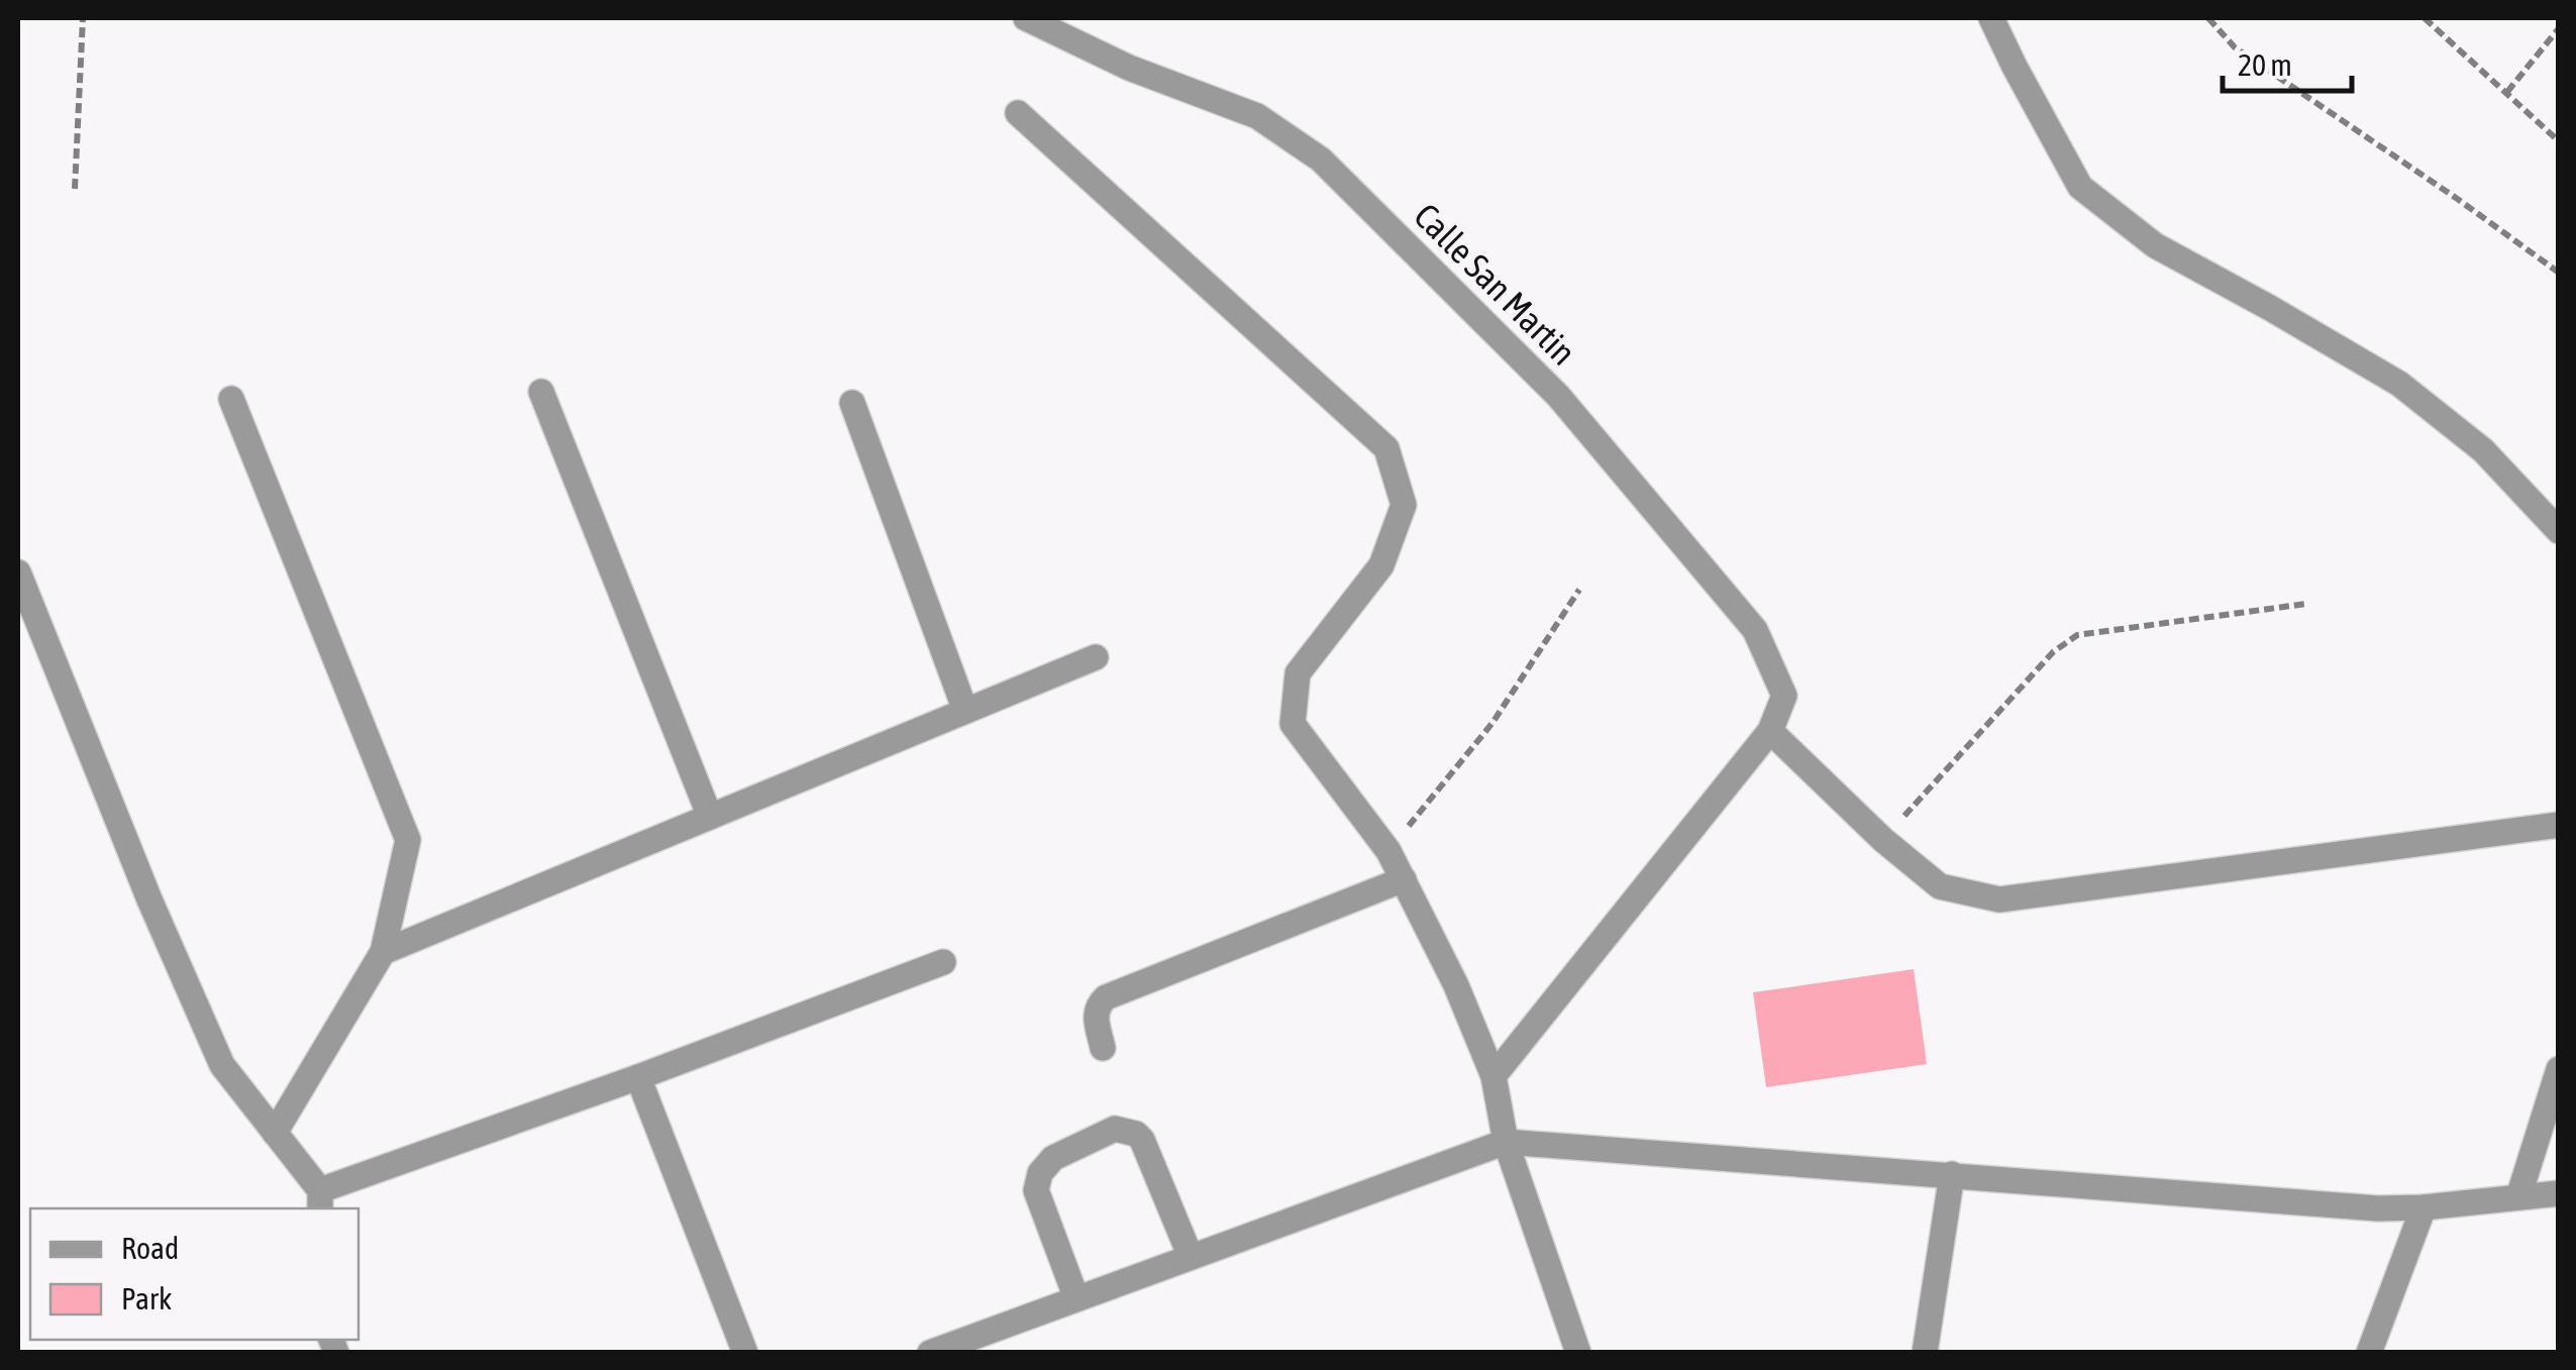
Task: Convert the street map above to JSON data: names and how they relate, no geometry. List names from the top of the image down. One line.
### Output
{"streets":{"street":["Calle San Martin"]},"legend":["Road","Park"],"scale_bar":"20 m"}
